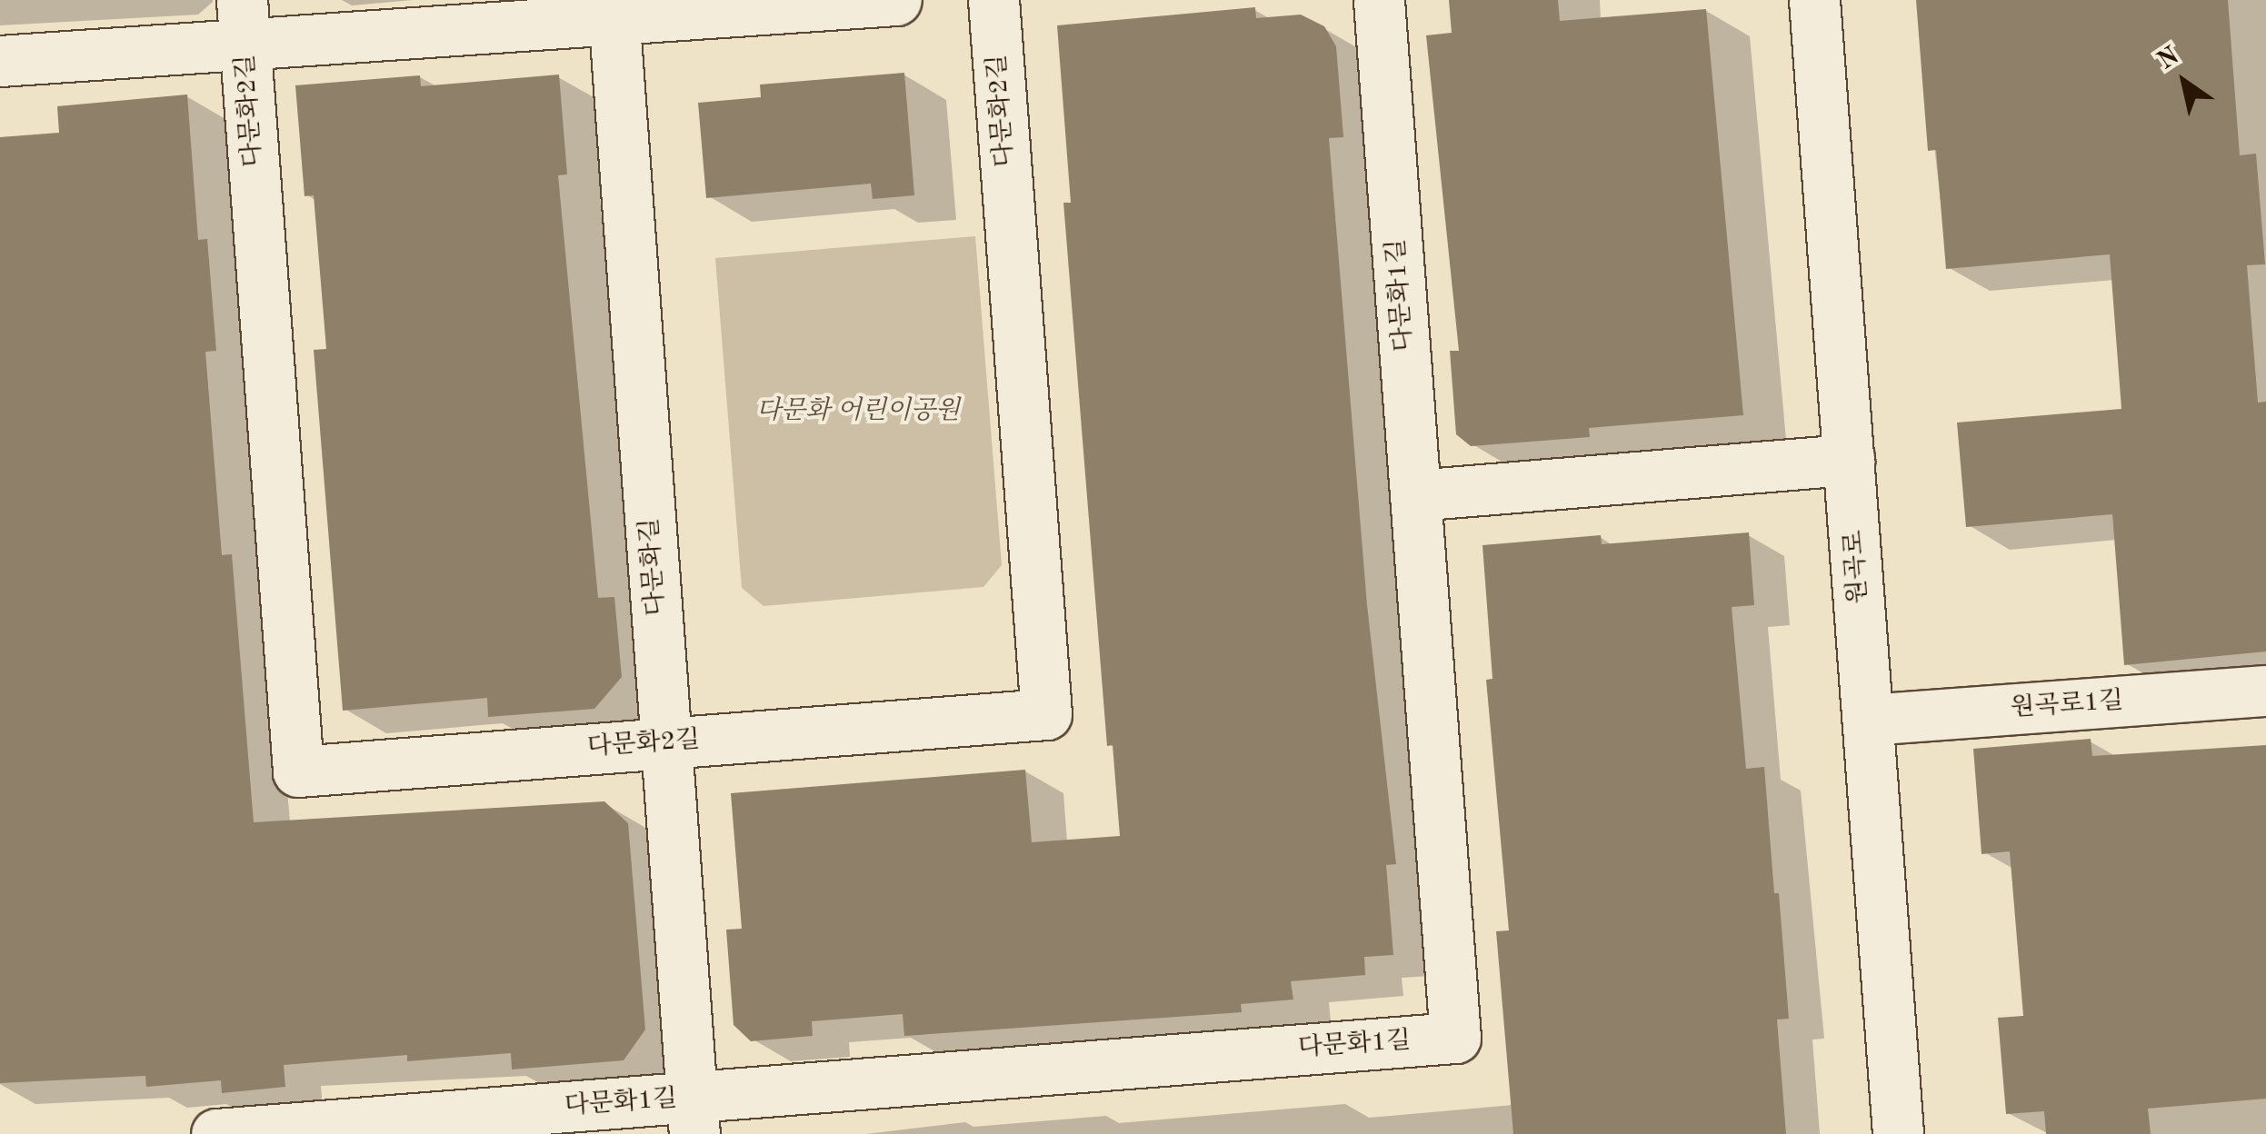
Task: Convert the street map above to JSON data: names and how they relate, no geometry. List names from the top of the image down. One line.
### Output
{"streets":{"street":["다문화2길","다문화1길","다문화길","원곡로","원곡로1길"]},"crossings":[["다문화2길","다문화길"],["다문화1길","다문화길"],["원곡로","원곡로1길"]],"parks":["다문화 어린이공원"],"north":"top left"}
